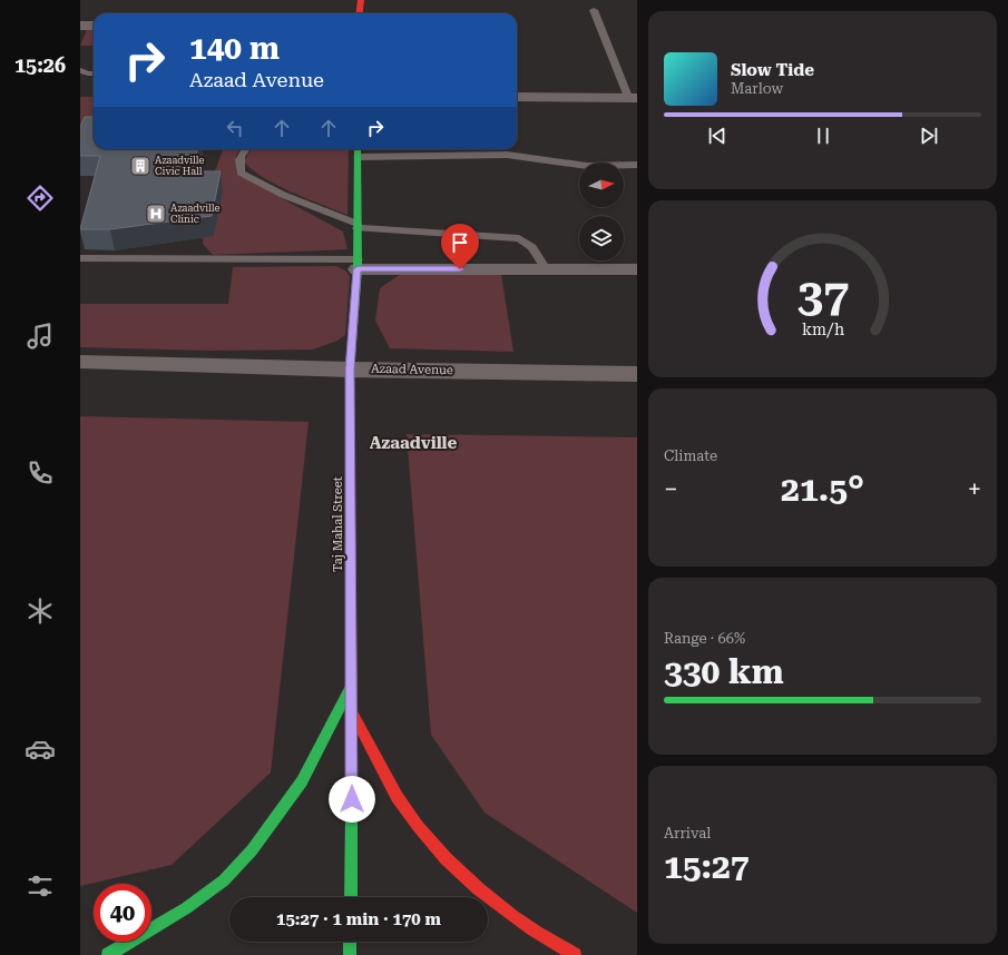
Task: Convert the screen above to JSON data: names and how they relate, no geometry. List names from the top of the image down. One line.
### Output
{"streets":{"street":["Azaad Avenue","Taj Mahal Street"]},"crossings":[["Azaad Avenue","Taj Mahal Street"]],"districts":["Azaadville"],"places":{"building":["Azaadville Civic Hall"],"hospital":["Azaadville Clinic"]},"north":"right","page":{"tabs":"15:26","turn":["140 m","Azaad Avenue"],"song":["Slow Tide","Marlow"],"tile":["Climate",["Range · 66%","330 km"],["Arrival","15:27"]],"heat":["−","21.5°","+"],"limit":"40","trip":"15:27 · 1 min · 170 m","gauge":["37","km/h"]}}
